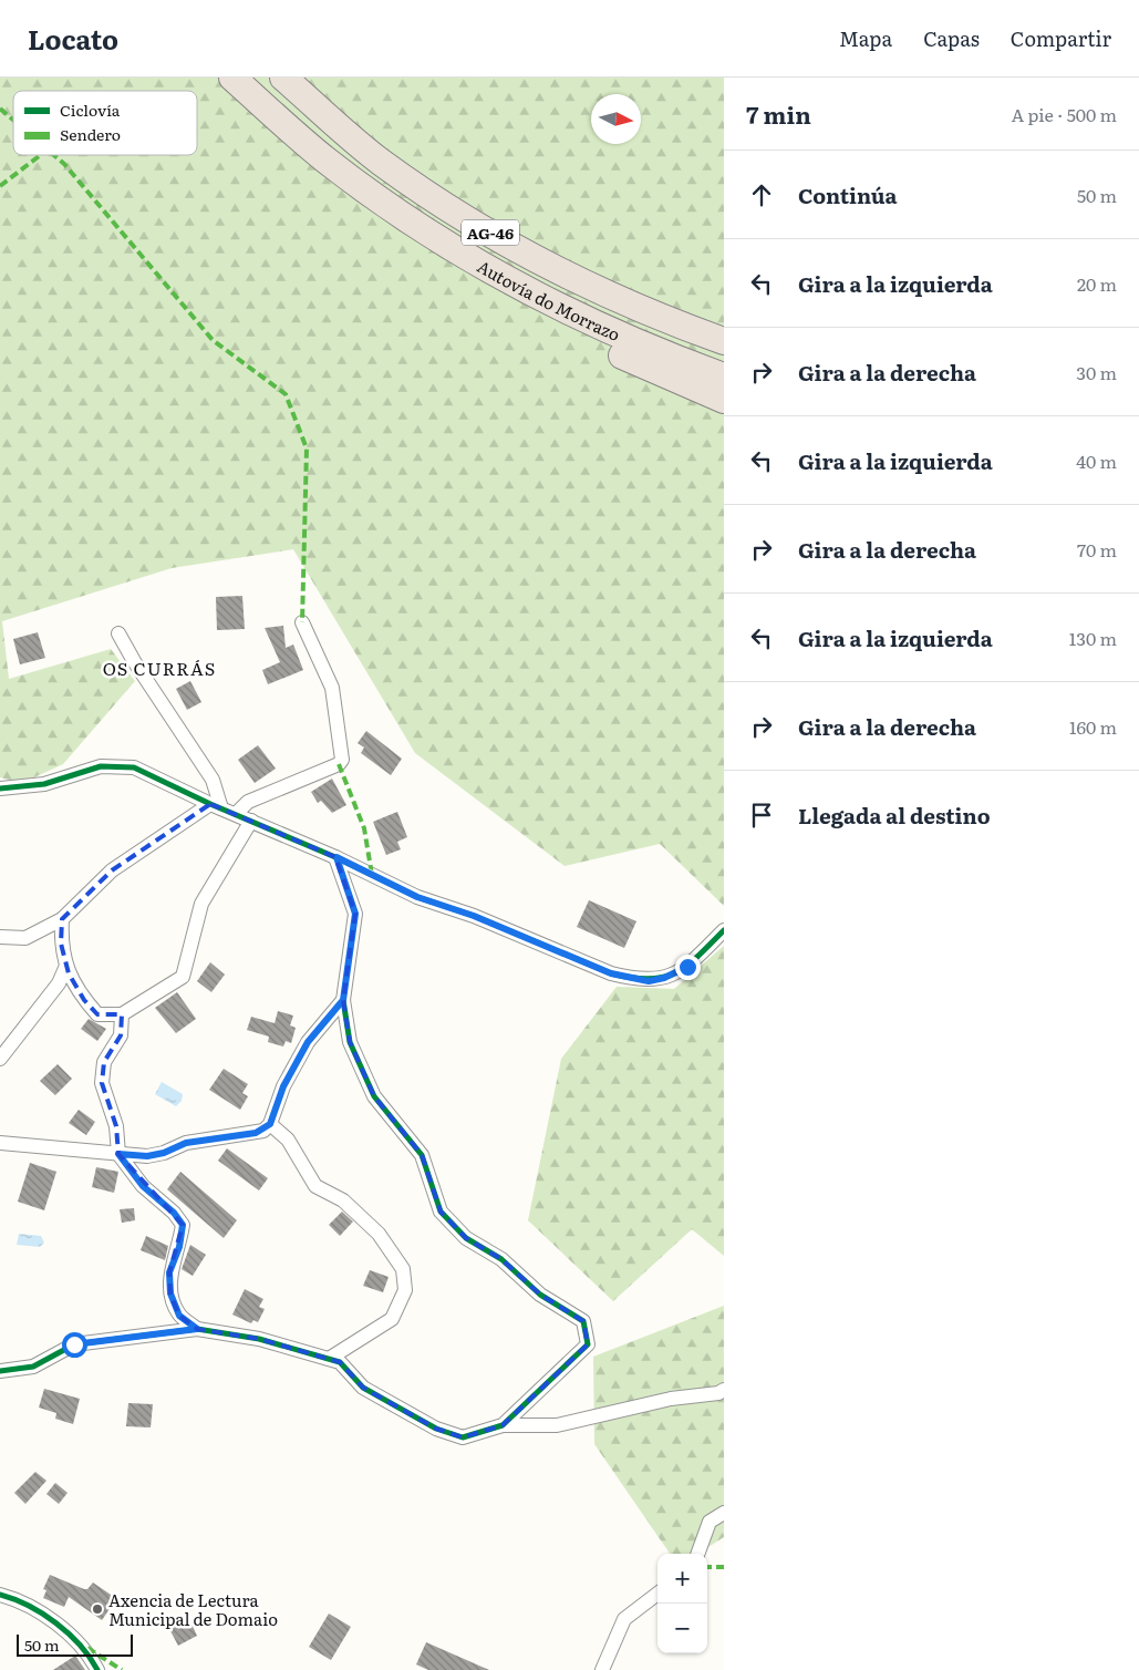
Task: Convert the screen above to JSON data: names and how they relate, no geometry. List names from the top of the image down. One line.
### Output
{"streets":{"highway":["AG-46","Autovía do Morrazo"]},"districts":["OS CURRÁS"],"places":["Axencia de Lectura Municipal de Domaio"],"legend":["Ciclovía","Sendero"],"scale_bar":"50 m","north":"right","page":{"header":"Locato","nav":["Mapa","Capas","Compartir"],"heading":["7 min","A pie · 500 m"],"list":[["Continúa","50 m"],["Gira a la izquierda","20 m"],["Gira a la derecha","30 m"],["Gira a la izquierda","40 m"],["Gira a la derecha","70 m"],["Gira a la izquierda","130 m"],["Gira a la derecha","160 m"],"Llegada al destino"],"map_buttons":["+","−"],"scale":"50 m"}}
